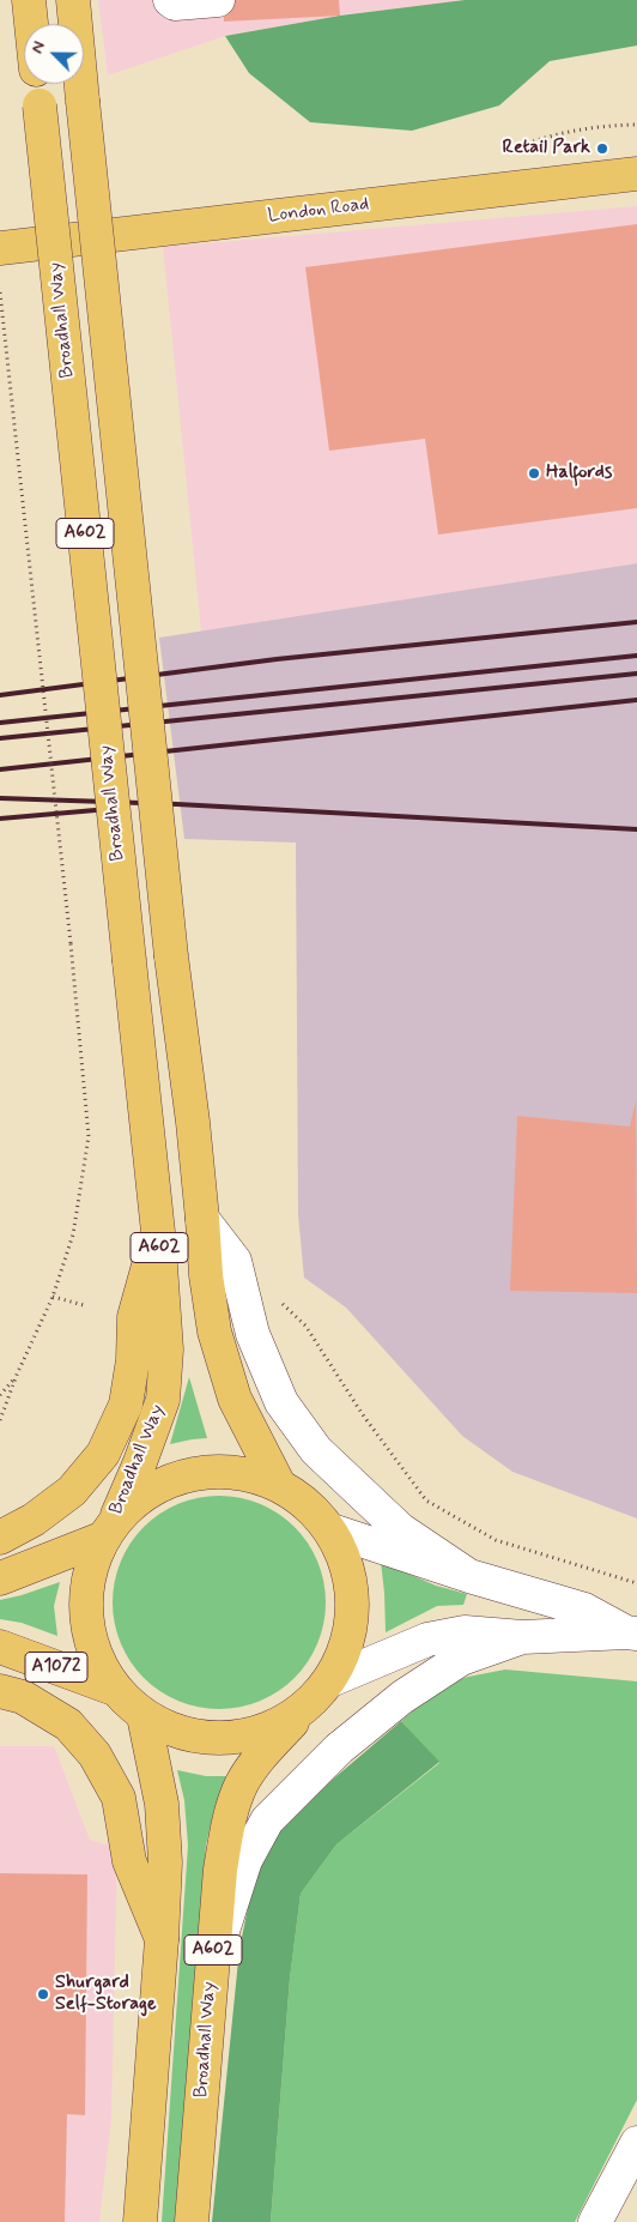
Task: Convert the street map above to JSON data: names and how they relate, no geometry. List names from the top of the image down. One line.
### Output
{"streets":{"main road":["London Road","Broadhall Way","A602","A1072"]},"crossings":[["Broadhall Way","A1072"]],"places":["Retail Park","Halfords","Shurgard Self-Storage"],"north":"top left"}
